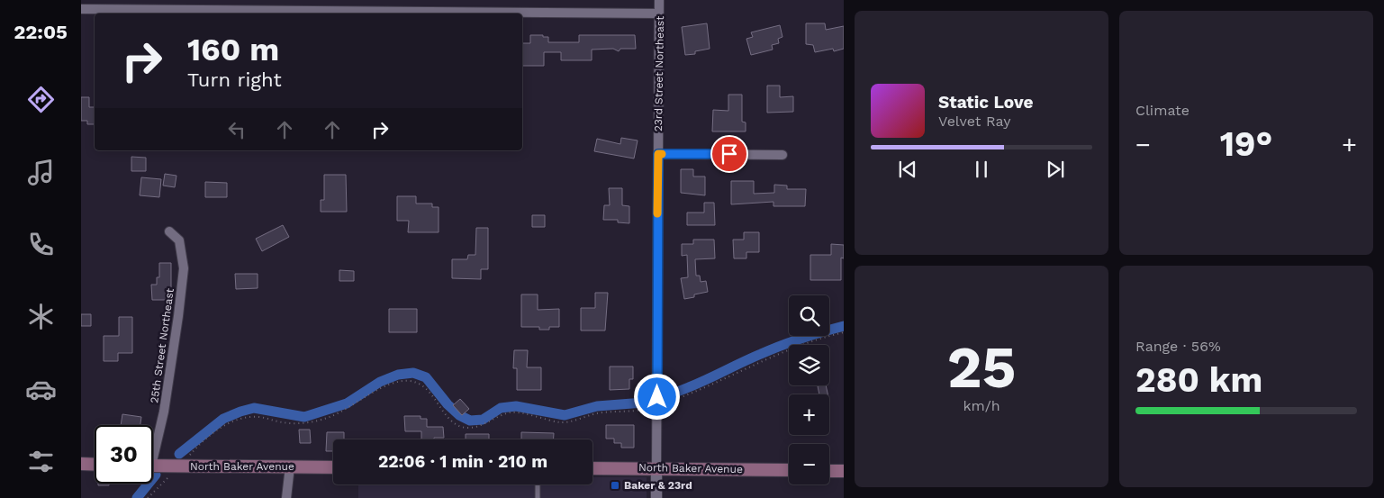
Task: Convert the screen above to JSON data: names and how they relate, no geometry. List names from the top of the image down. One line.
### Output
{"streets":{"main road":["North Baker Avenue"],"street":["23rd Street Northeast","25th Street Northeast"]},"crossings":[["23rd Street Northeast","North Baker Avenue"]],"places":{"transit":["Baker & 23rd"]},"page":{"tabs":"22:05","tile":["Climate",["25","km/h"],["Range · 56%","280 km"]],"turn":["160 m","Turn right"],"song":["Static Love","Velvet Ray"],"heat":["−","19°","+"],"map_buttons":["+","−"],"limit":"30","trip":"22:06 · 1 min · 210 m"}}
